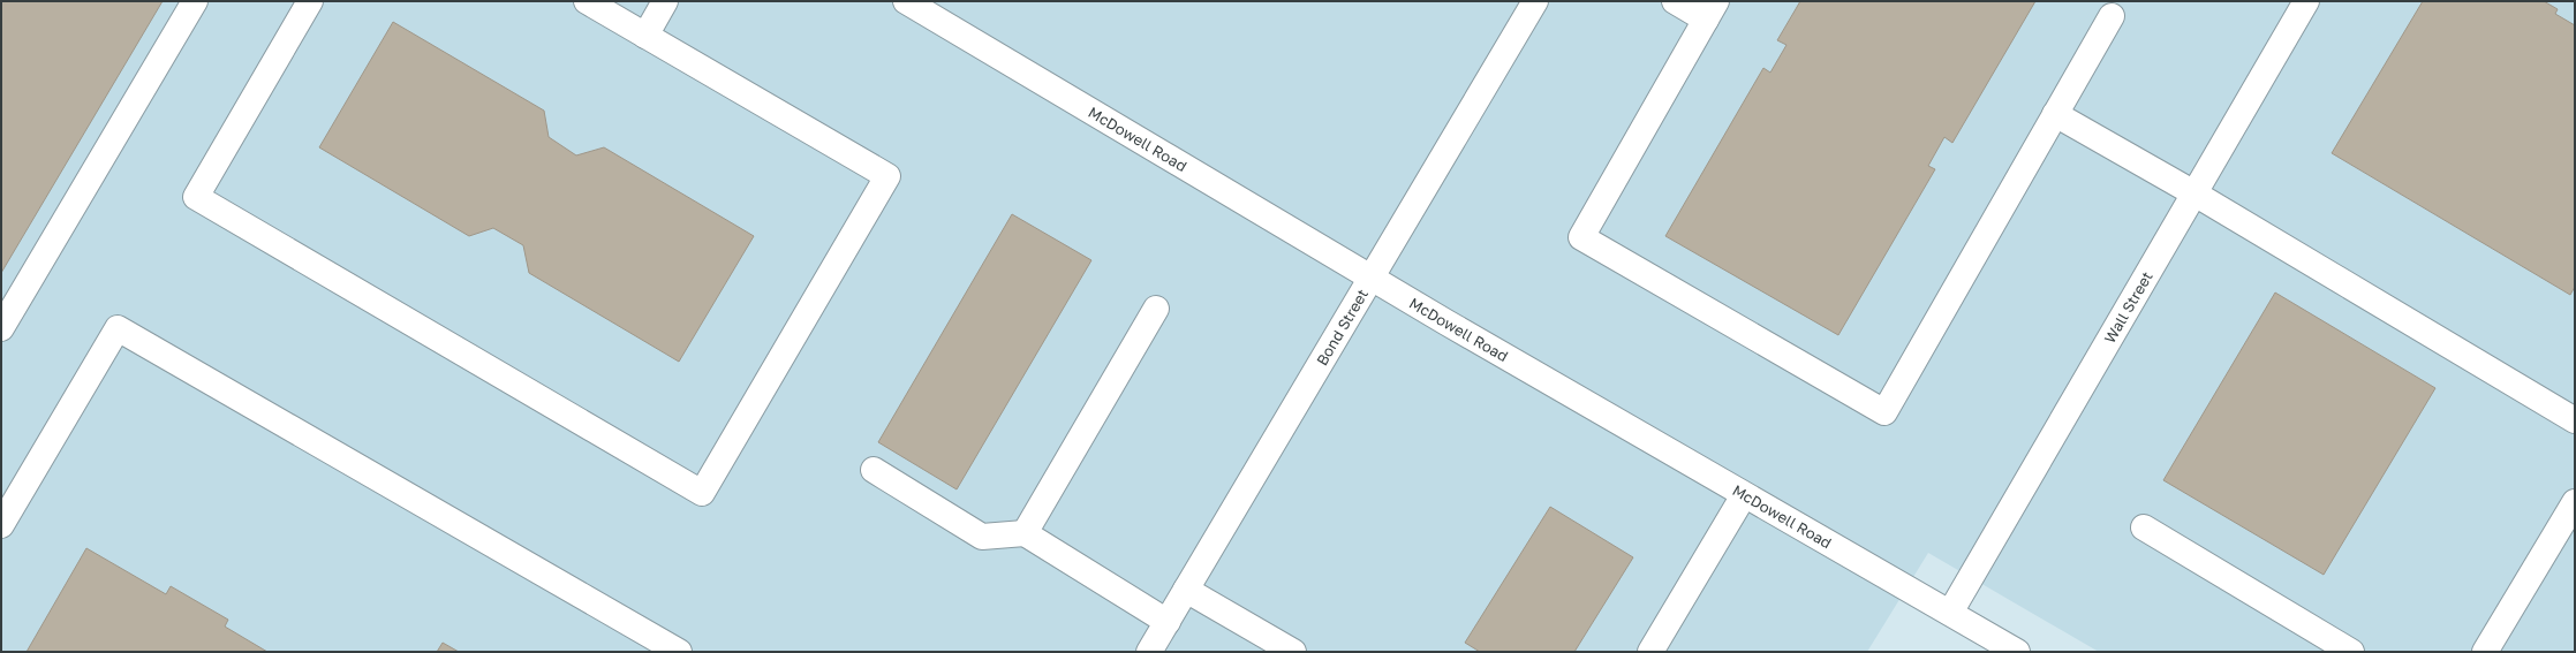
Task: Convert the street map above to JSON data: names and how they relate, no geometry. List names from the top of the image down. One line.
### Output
{"streets":{"street":["McDowell Road","Wall Street","Bond Street"]},"crossings":[["McDowell Road","Wall Street"],["McDowell Road","Bond Street"]]}
